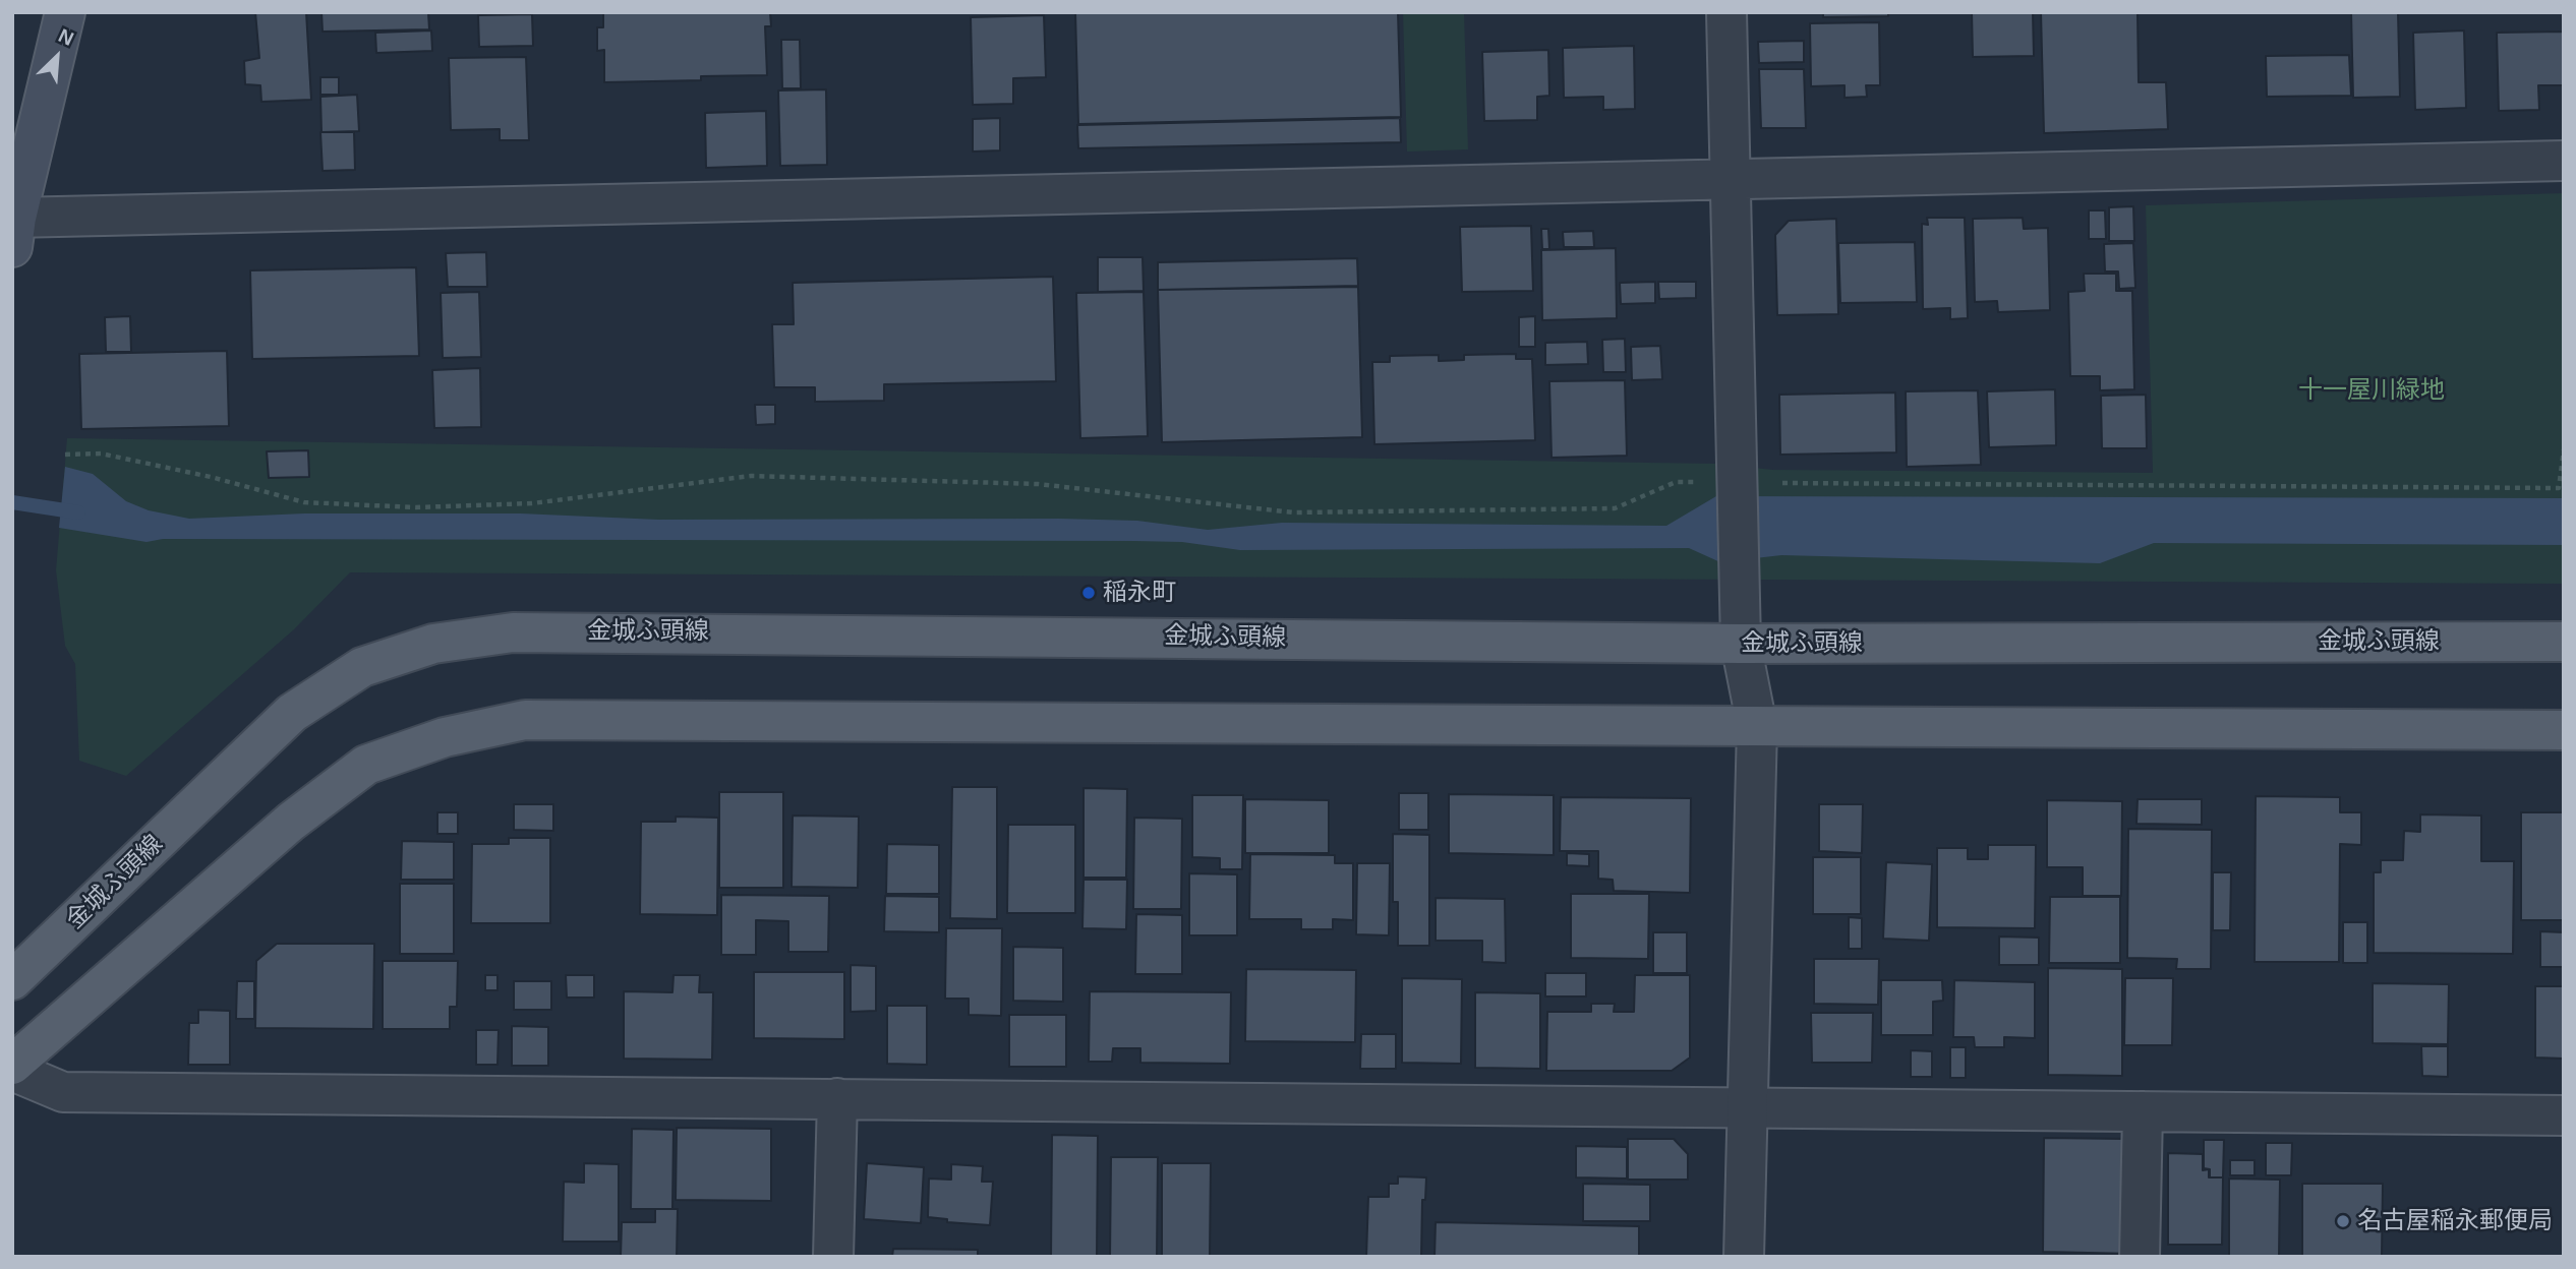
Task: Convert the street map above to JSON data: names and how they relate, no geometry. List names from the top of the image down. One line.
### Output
{"streets":{"main road":["金城ふ頭線"]},"parks":["十一屋川緑地"],"places":["稲永町","名古屋稲永郵便局"],"north":"top right"}
